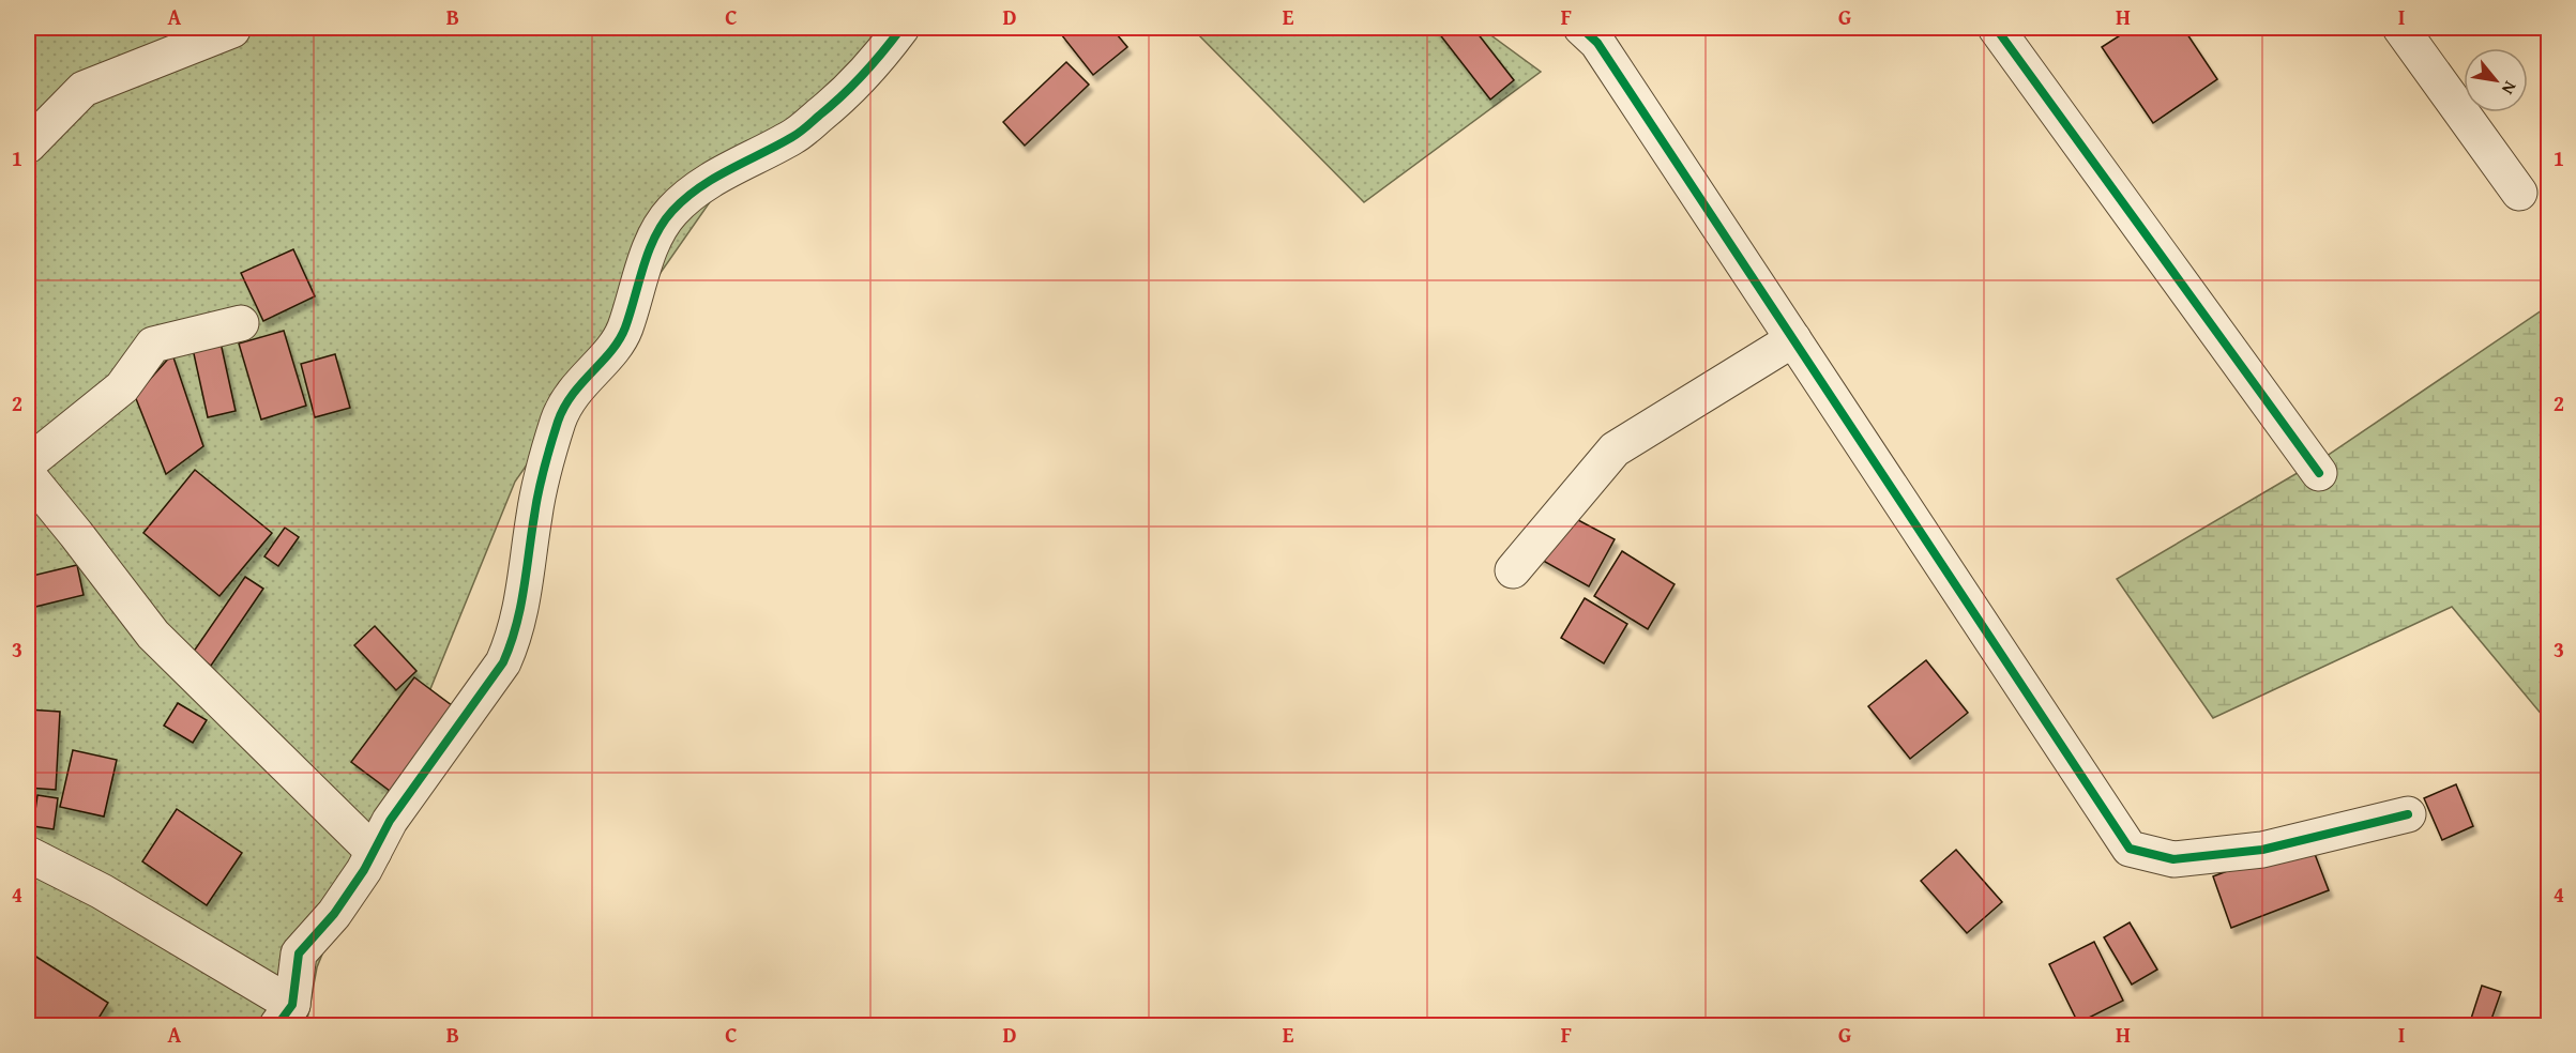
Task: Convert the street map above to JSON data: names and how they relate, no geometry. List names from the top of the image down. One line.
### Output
{"north":"bottom right","grid":{"columns":["A","B","C","D","E","F","G","H","I"],"rows":["1","2","3","4"]}}
